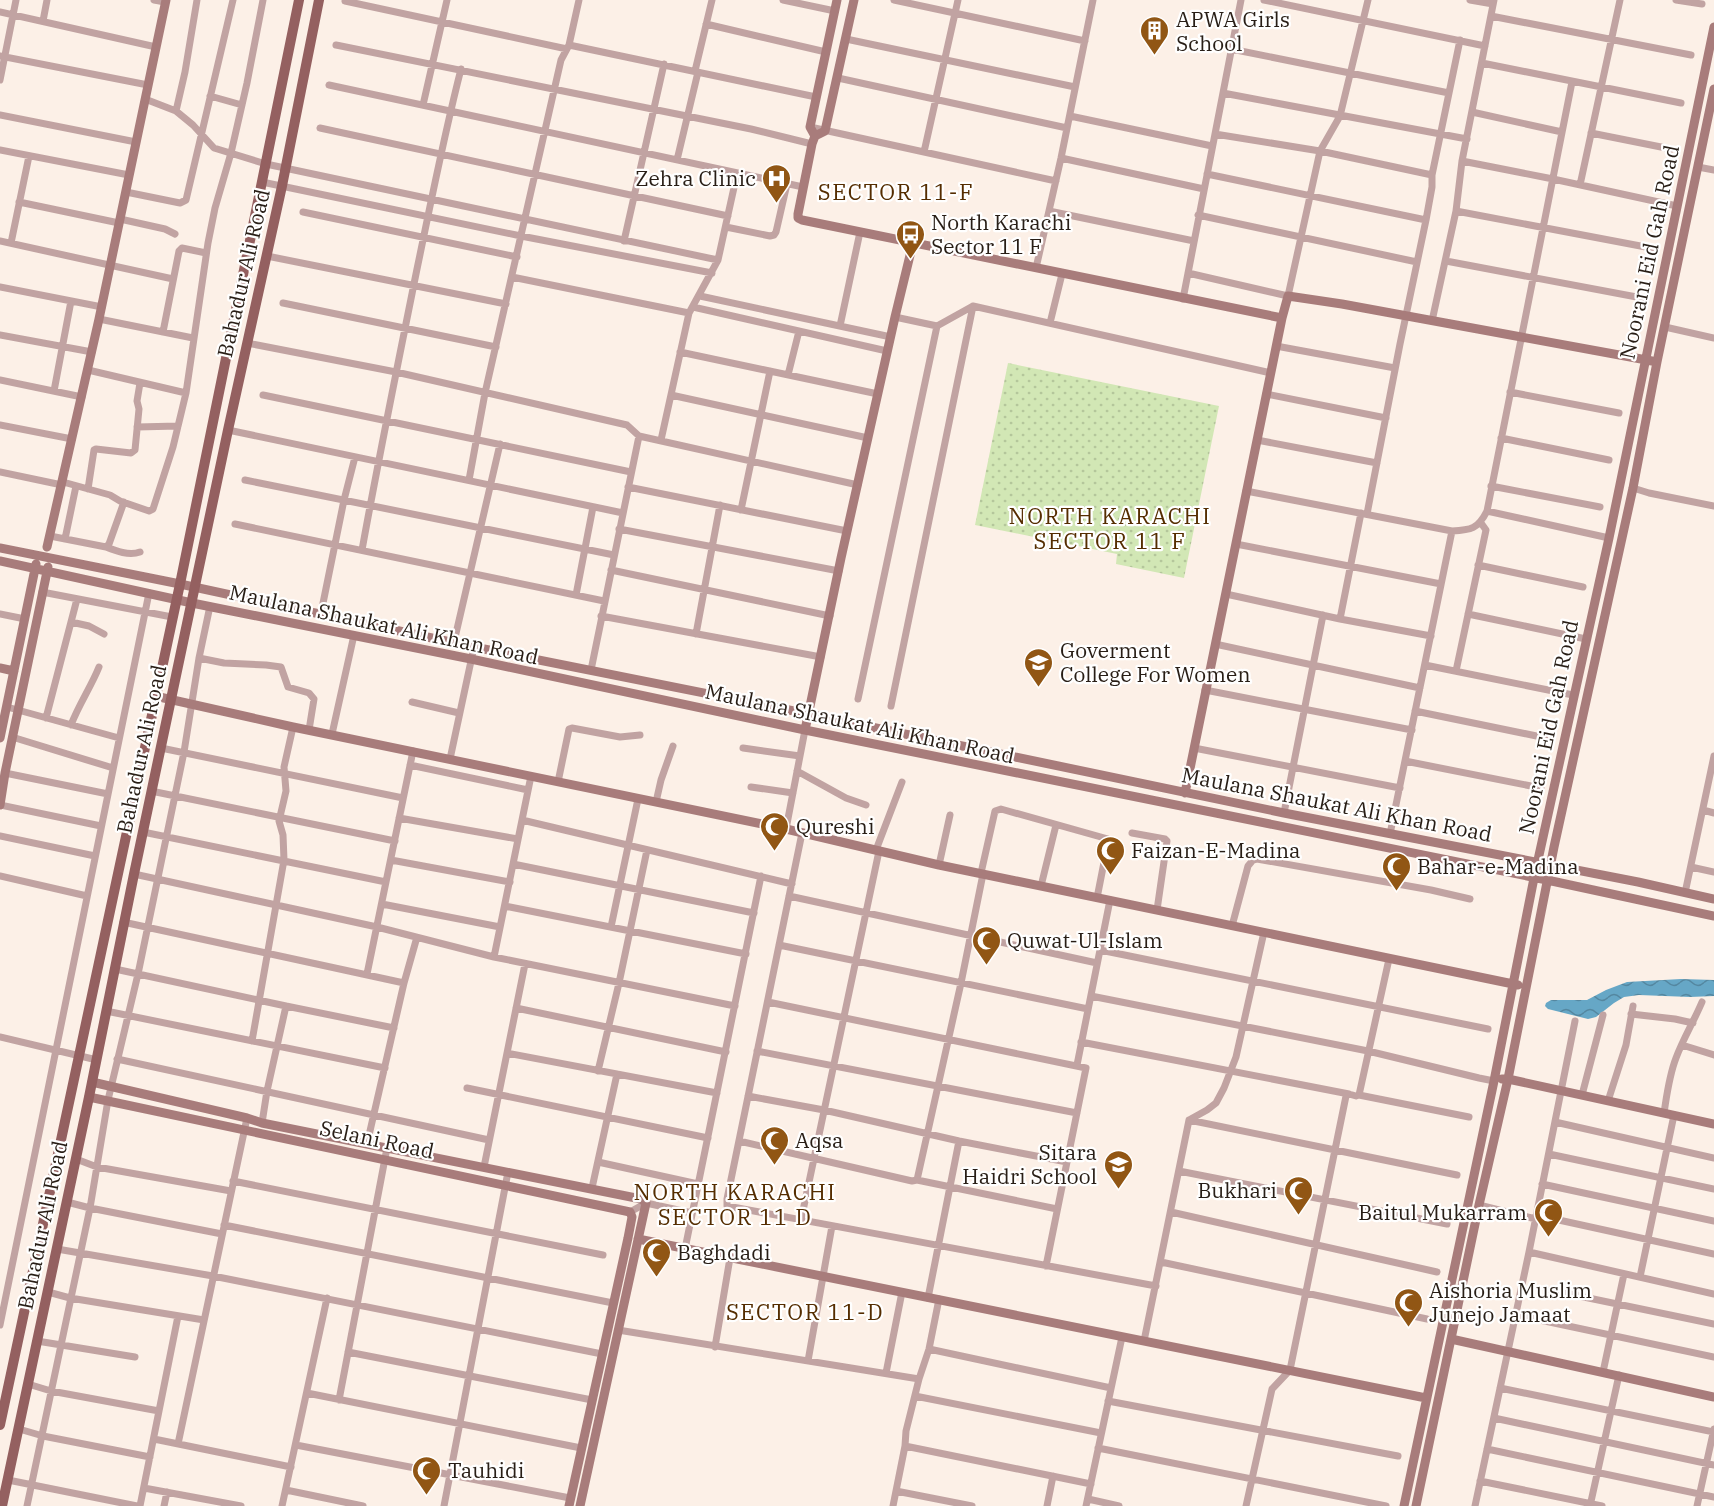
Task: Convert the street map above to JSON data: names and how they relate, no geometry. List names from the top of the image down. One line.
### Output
{"streets":{"main road":["Bahadur Ali Road"],"street":["Noorani Eid Gah Road","Maulana Shaukat Ali Khan Road","Selani Road"]},"crossings":[["Noorani Eid Gah Road","Maulana Shaukat Ali Khan Road"],["Bahadur Ali Road","Maulana Shaukat Ali Khan Road"],["Bahadur Ali Road","Selani Road"]],"districts":["SECTOR 11-F","NORTH KARACHI SECTOR 11 F","NORTH KARACHI SECTOR 11 D","SECTOR 11-D"],"places":{"building":["APWA Girls School"],"hospital":["Zehra Clinic"],"bus stop":["North Karachi Sector 11 F"],"school or university":["Goverment College For Women","Sitara Haidri School"],"mosque":["Qureshi","Faizan-E-Madina","Bahar-e-Madina","Quwat-Ul-Islam","Aqsa","Bukhari","Baitul Mukarram","Baghdadi","Aishoria Muslim Junejo Jamaat","Tauhidi"]}}
